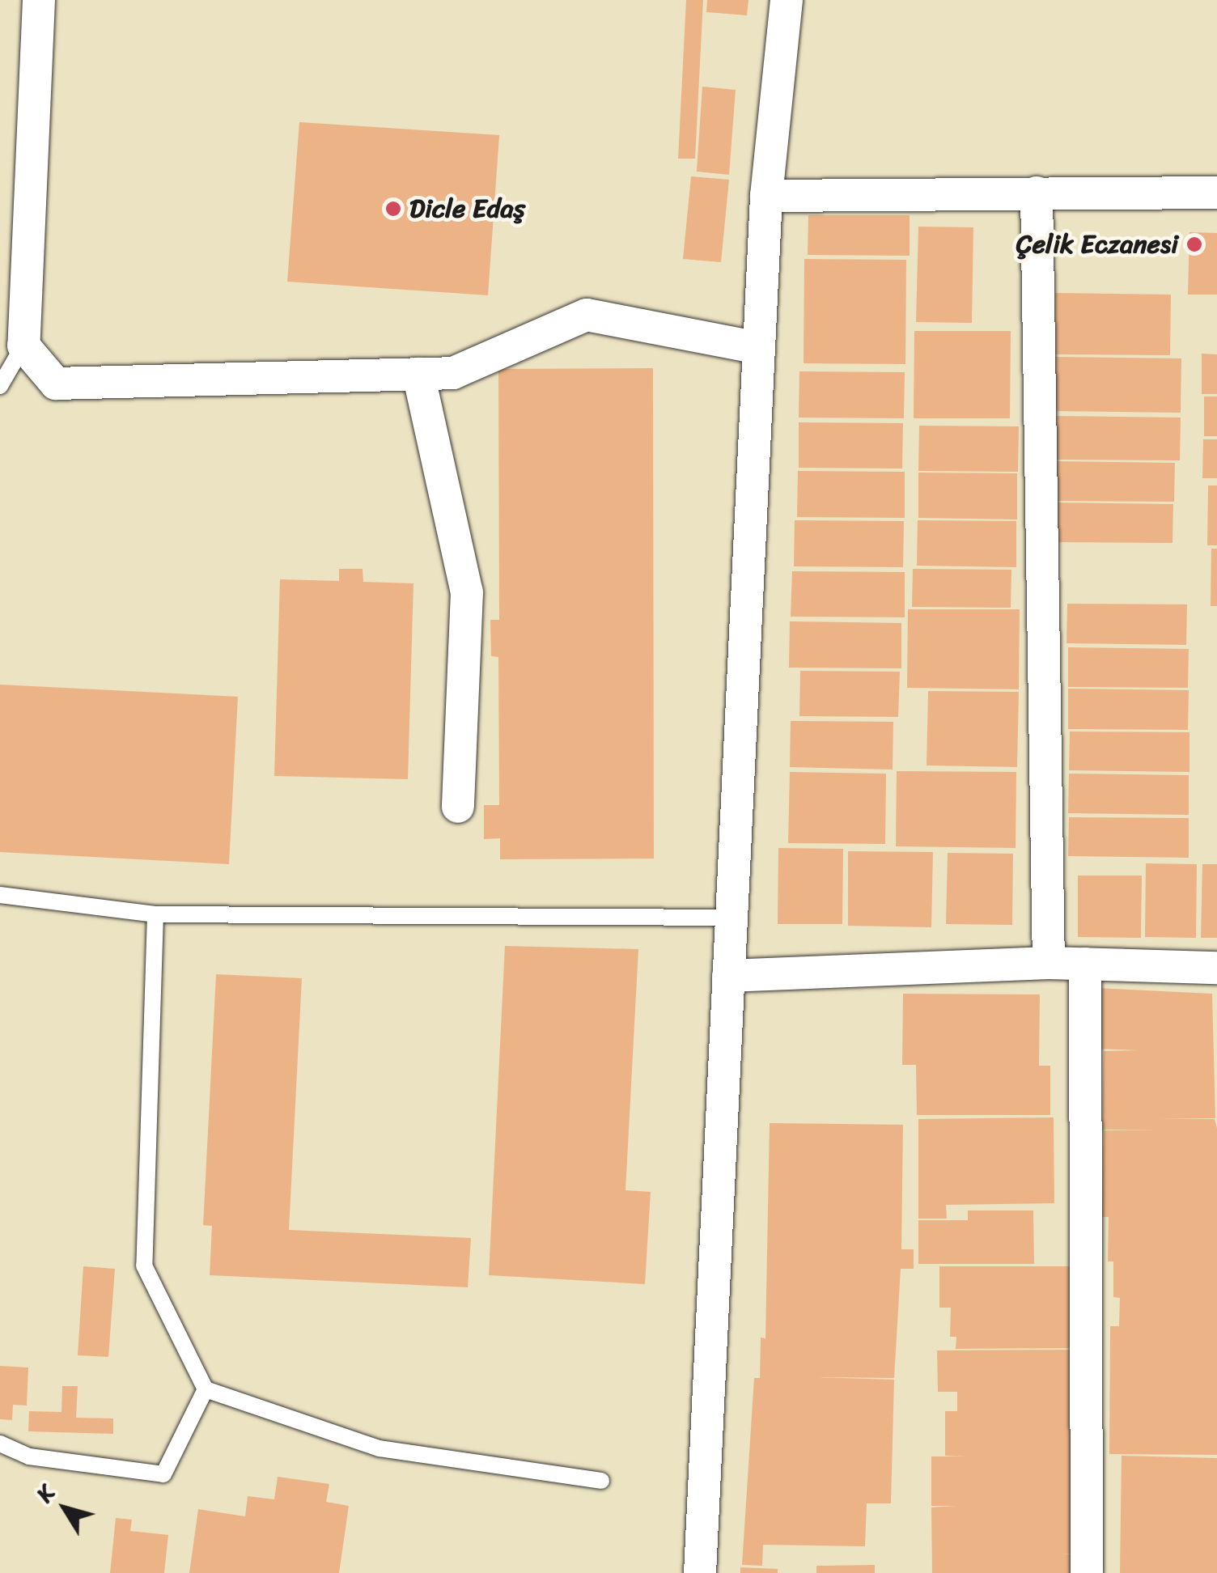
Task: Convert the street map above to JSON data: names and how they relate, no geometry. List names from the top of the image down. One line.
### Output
{"places":["Dicle Edaş","Çelik Eczanesi"],"north":"top left"}
